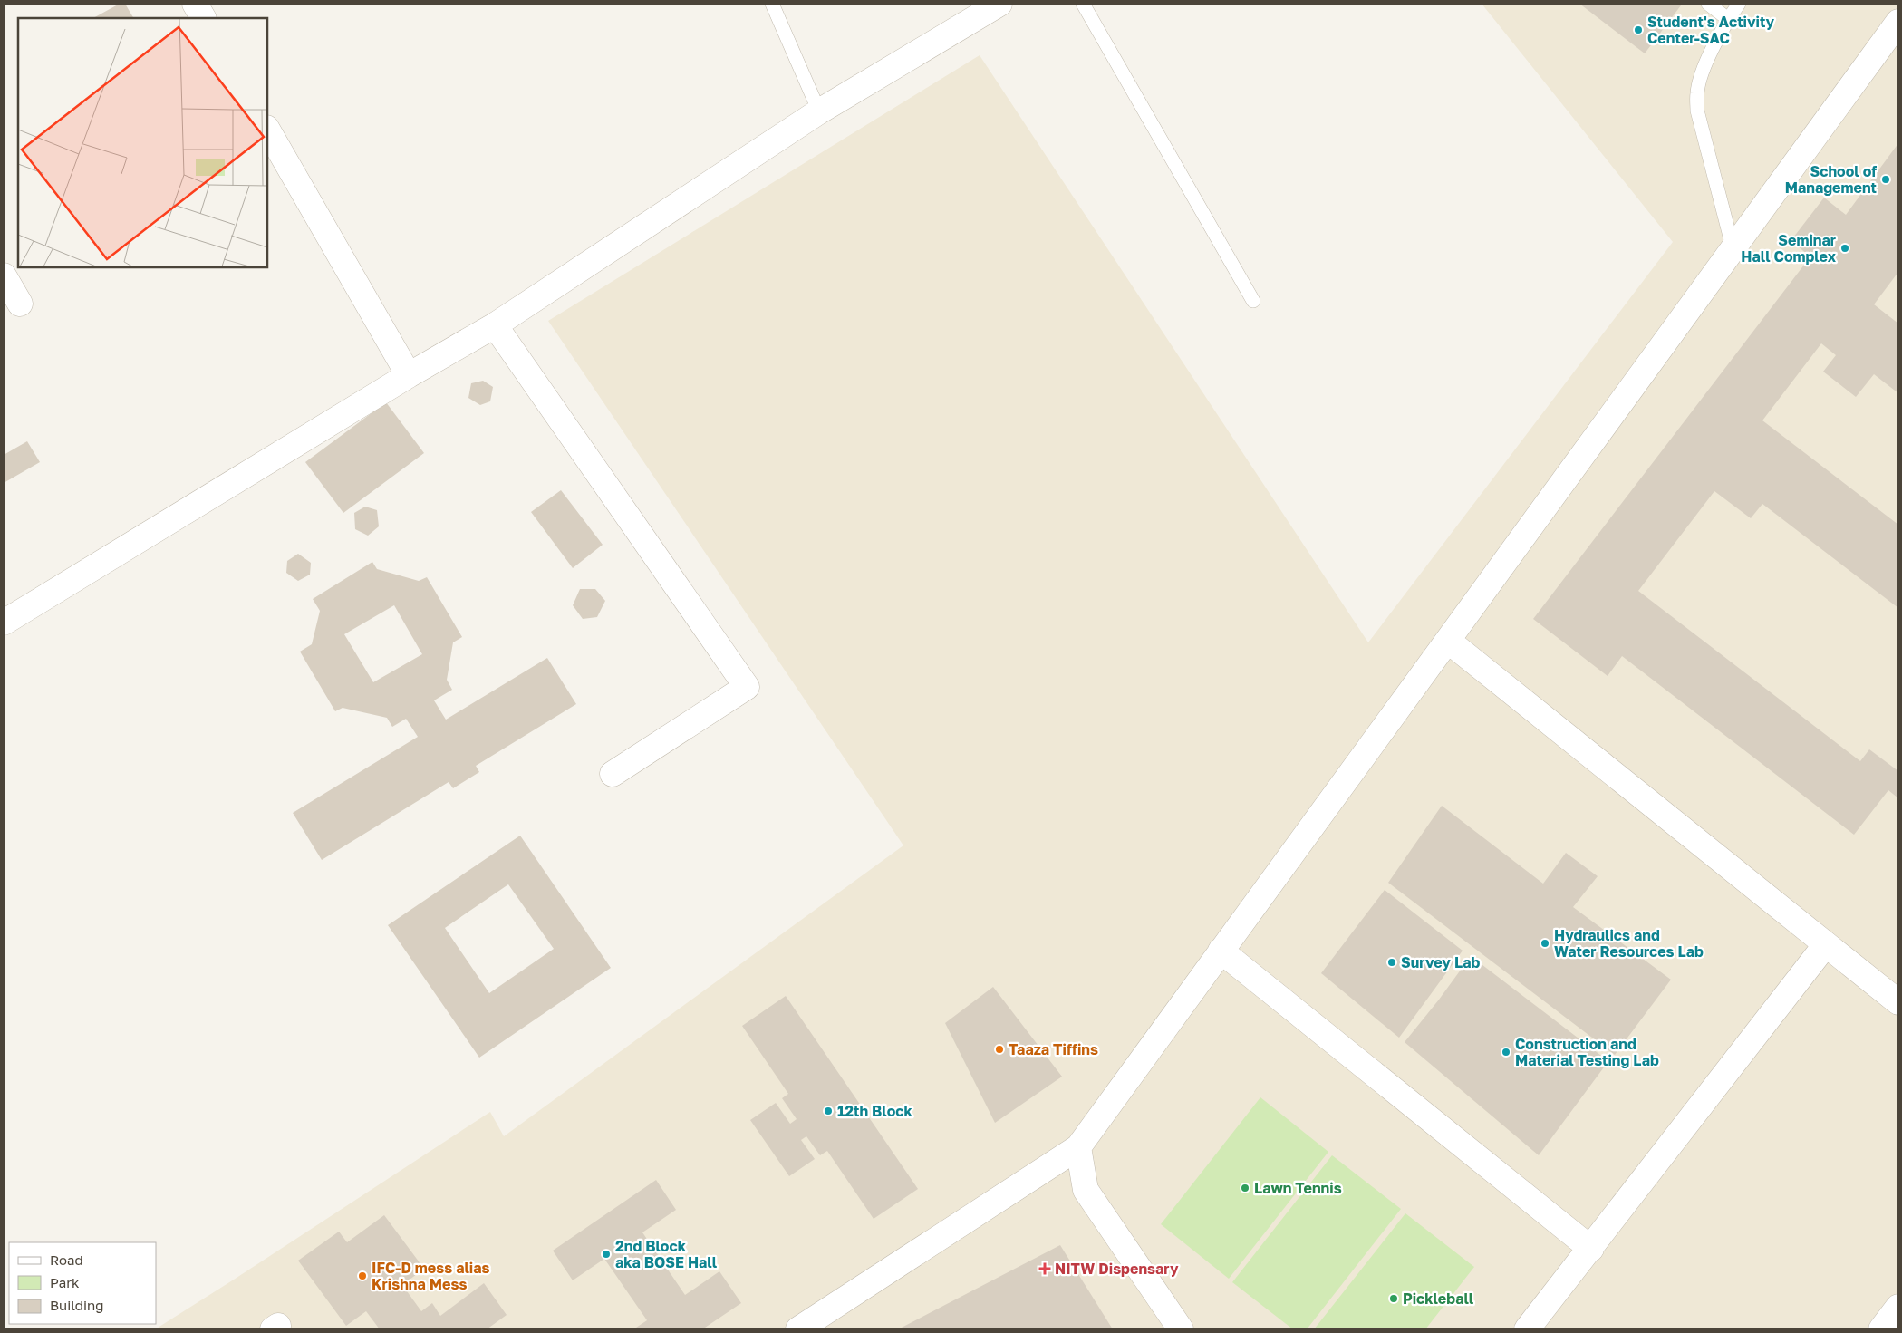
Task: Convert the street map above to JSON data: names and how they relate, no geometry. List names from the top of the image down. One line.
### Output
{"places":{"other":["Student's Activity Center-SAC","School of Management","Seminar Hall Complex","Hydraulics and Water Resources Lab","Survey Lab","Taaza Tiffins","Construction and Material Testing Lab","12th Block","Lawn Tennis","2nd Block aka BOSE Hall","IFC-D mess alias Krishna Mess","Pickleball"],"health":["NITW Dispensary"]},"legend":["Road","Park","Building"]}
